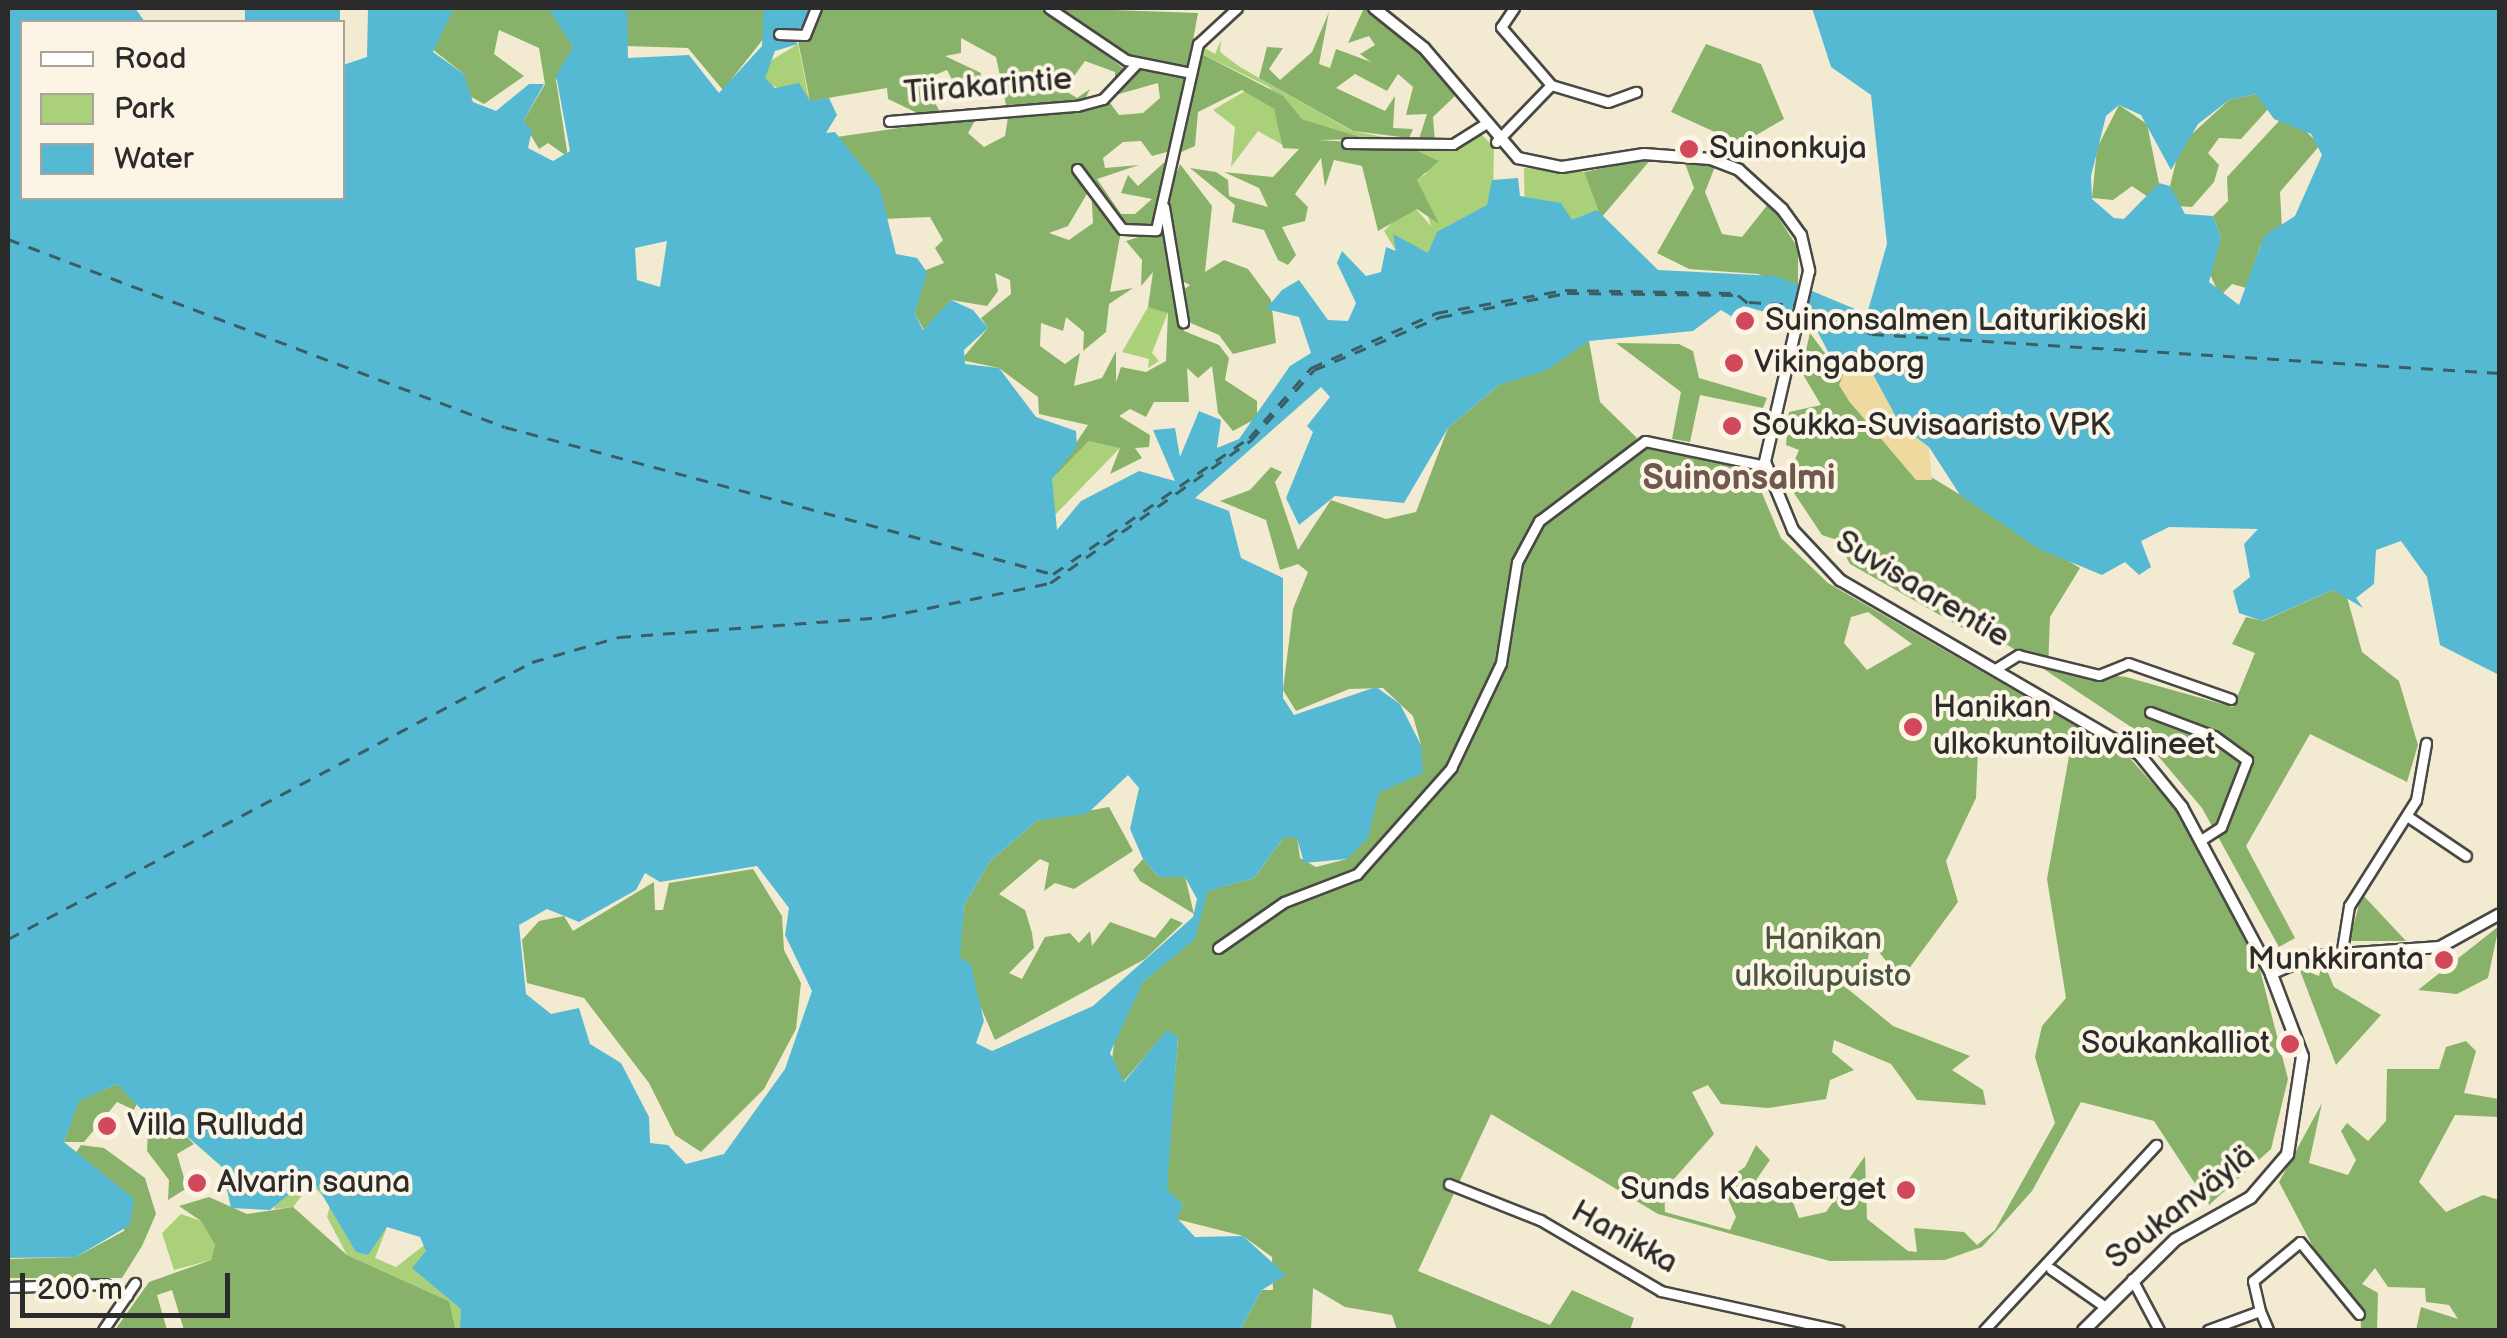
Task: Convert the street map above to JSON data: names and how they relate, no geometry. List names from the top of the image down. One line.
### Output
{"streets":{"main road":["Suvisaarentie","Soukanväylä"],"street":["Tiirakarintie","Hanikka"]},"crossings":[["Suvisaarentie","Soukanväylä"]],"districts":["Suinonsalmi"],"parks":["Hanikan ulkoilupuisto"],"places":["Suinonkuja","Suinonsalmen Laiturikioski","Vikingaborg","Soukka-Suvisaaristo VPK","Hanikan ulkokuntoiluvälineet","Munkkiranta","Soukankalliot","Villa Rulludd","Alvarin sauna","Sunds Kasaberget"],"legend":["Road","Park","Water"],"scale_bar":"200 m"}
